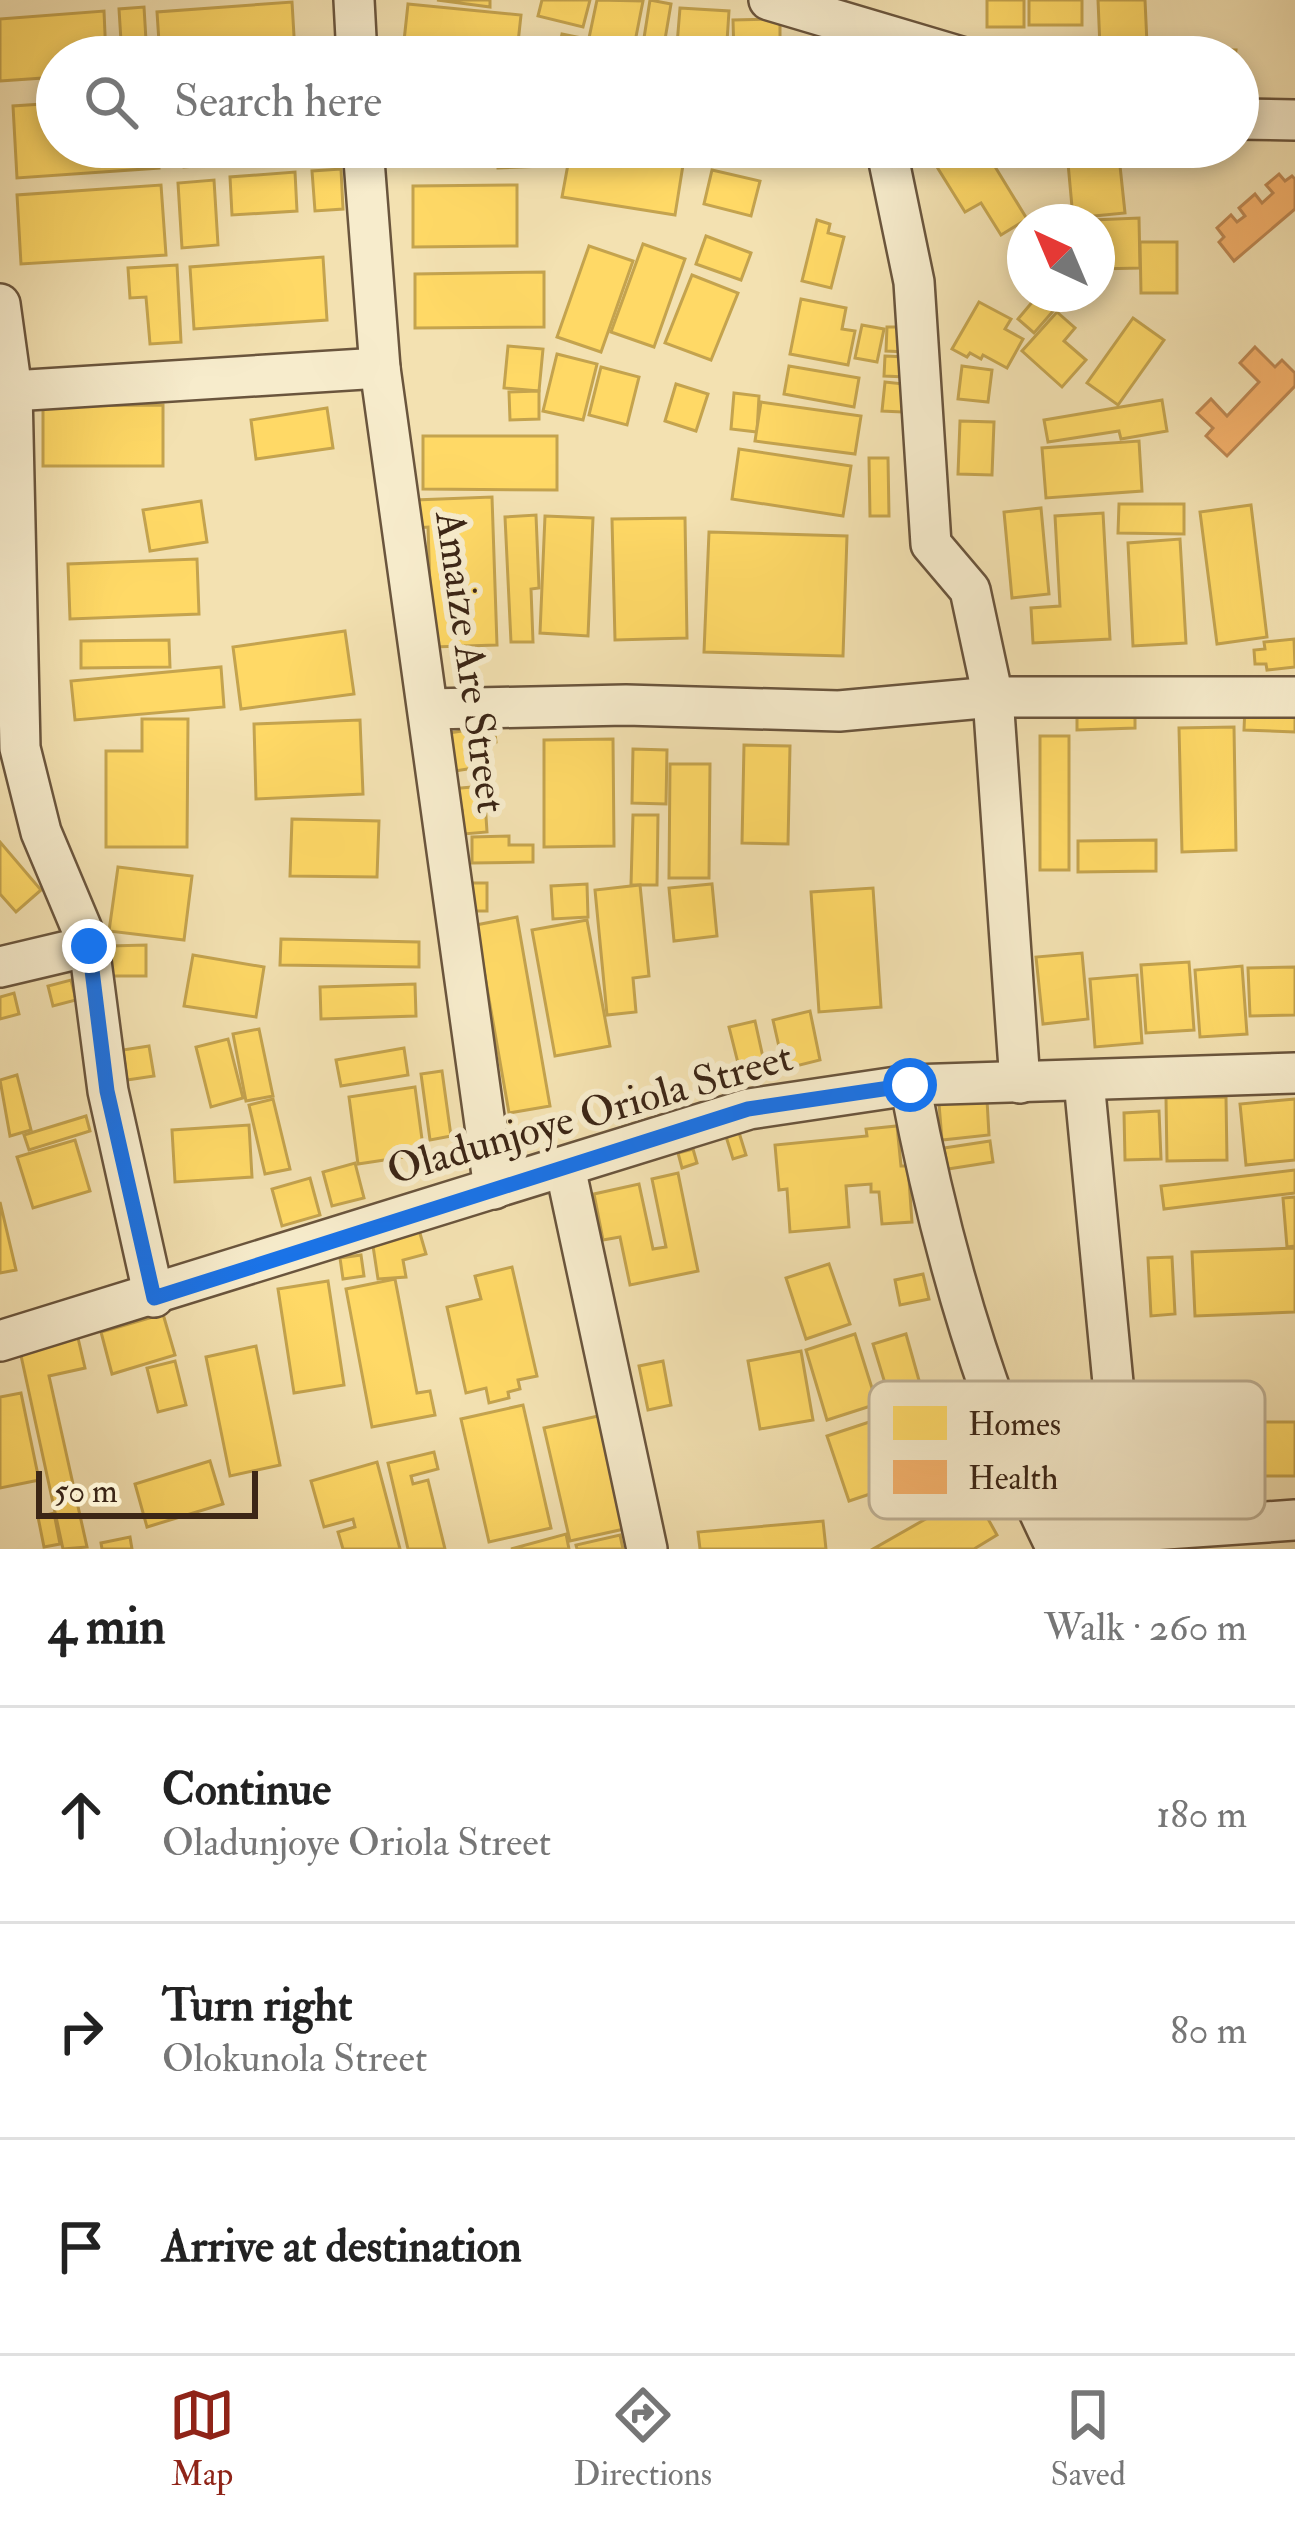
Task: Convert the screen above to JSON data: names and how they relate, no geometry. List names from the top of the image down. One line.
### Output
{"streets":{"street":["Amaize Are Street","Oladunjoye Oriola Street"]},"crossings":[["Amaize Are Street","Oladunjoye Oriola Street"]],"legend":["Homes","Health"],"scale_bar":"50 m","north":"top left","page":{"search":"Search here","scale":"50 m","heading":["4 min","Walk · 260 m"],"list":[["Continue","Oladunjoye Oriola Street","180 m"],["Turn right","Olokunola Street","80 m"],"Arrive at destination"],"nav":["Map","Directions","Saved"]}}
